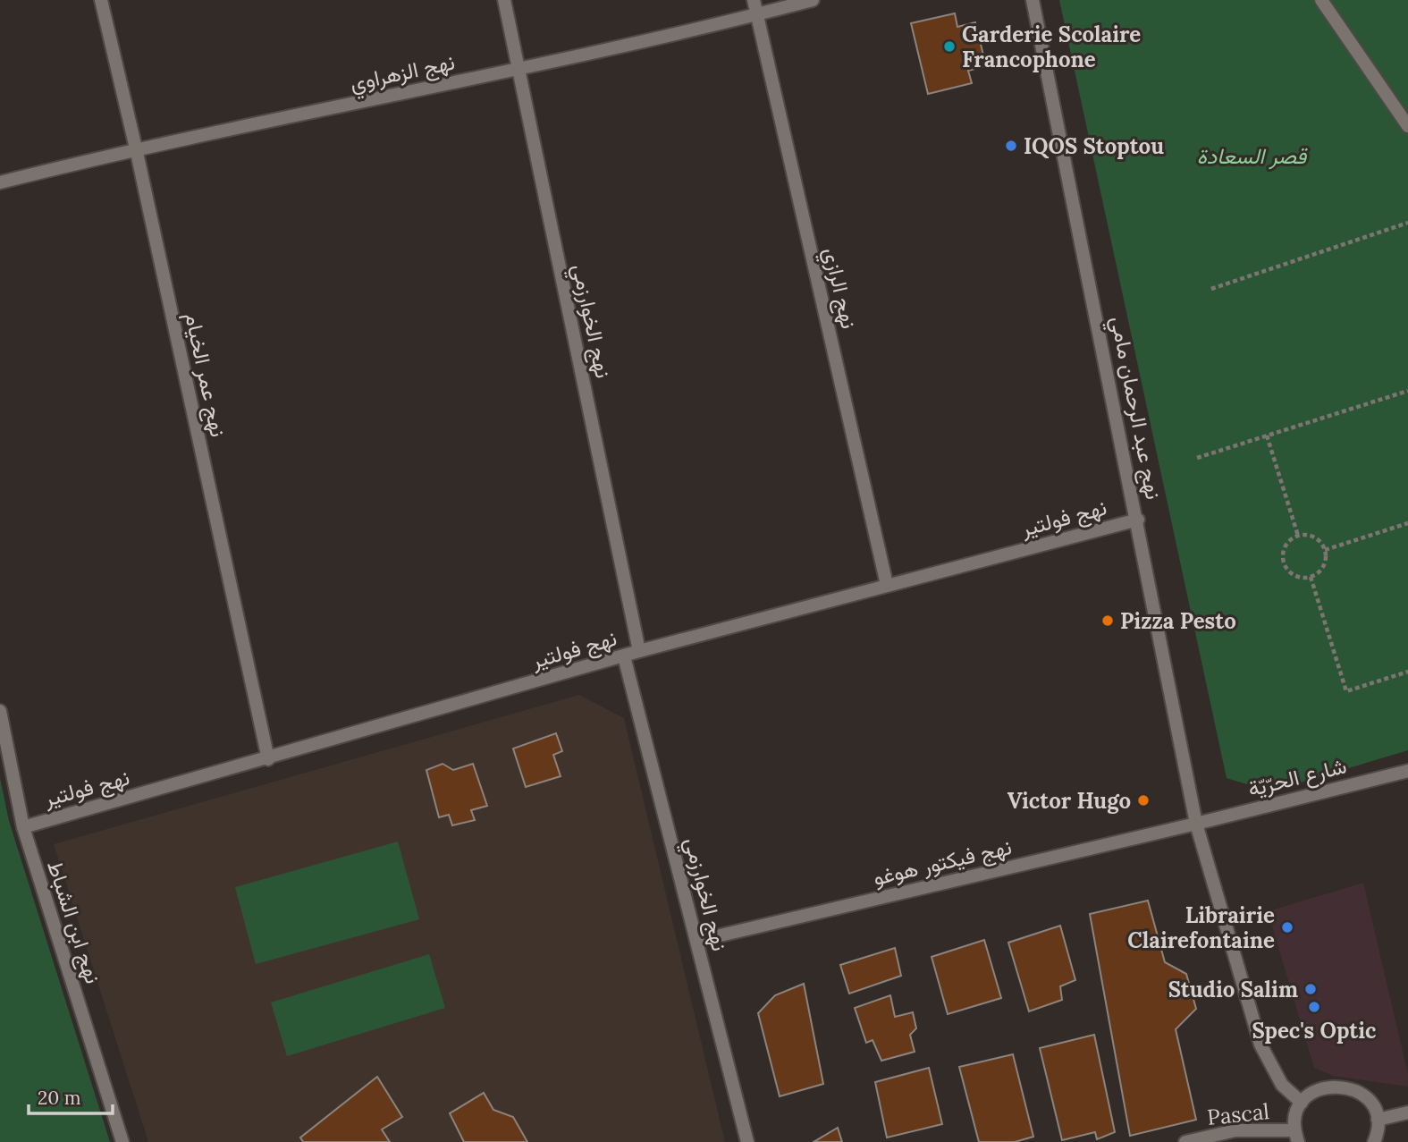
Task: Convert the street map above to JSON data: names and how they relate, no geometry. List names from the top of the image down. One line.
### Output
{"streets":{"street":["نهج الزهراوي","نهج الرازي","نهج الخوارزمي","نهج عمر الخيام","نهج عبد الرحمان مامي","نهج فولتير","شارع الحرّيّة","نهج فيكتور هوغو","نهج ابن الشباط","Pascal"]},"crossings":[["نهج الزهراوي","نهج الرازي"],["نهج الزهراوي","نهج الخوارزمي"],["نهج الزهراوي","نهج عمر الخيام"],["نهج الرازي","نهج فولتير"],["نهج الخوارزمي","نهج فولتير"],["نهج الخوارزمي","نهج فيكتور هوغو"],["نهج عمر الخيام","نهج فولتير"],["نهج عبد الرحمان مامي","نهج فولتير"],["نهج عبد الرحمان مامي","شارع الحرّيّة"],["نهج عبد الرحمان مامي","نهج فيكتور هوغو"],["نهج فولتير","نهج ابن الشباط"],["شارع الحرّيّة","نهج فيكتور هوغو"]],"parks":["قصر السعادة"],"places":["Garderie Scolaire Francophone","IQOS Stoptou","Pizza Pesto","Victor Hugo","Librairie Clairefontaine","Studio Salim","Spec's Optic"],"scale_bar":"20 m"}
